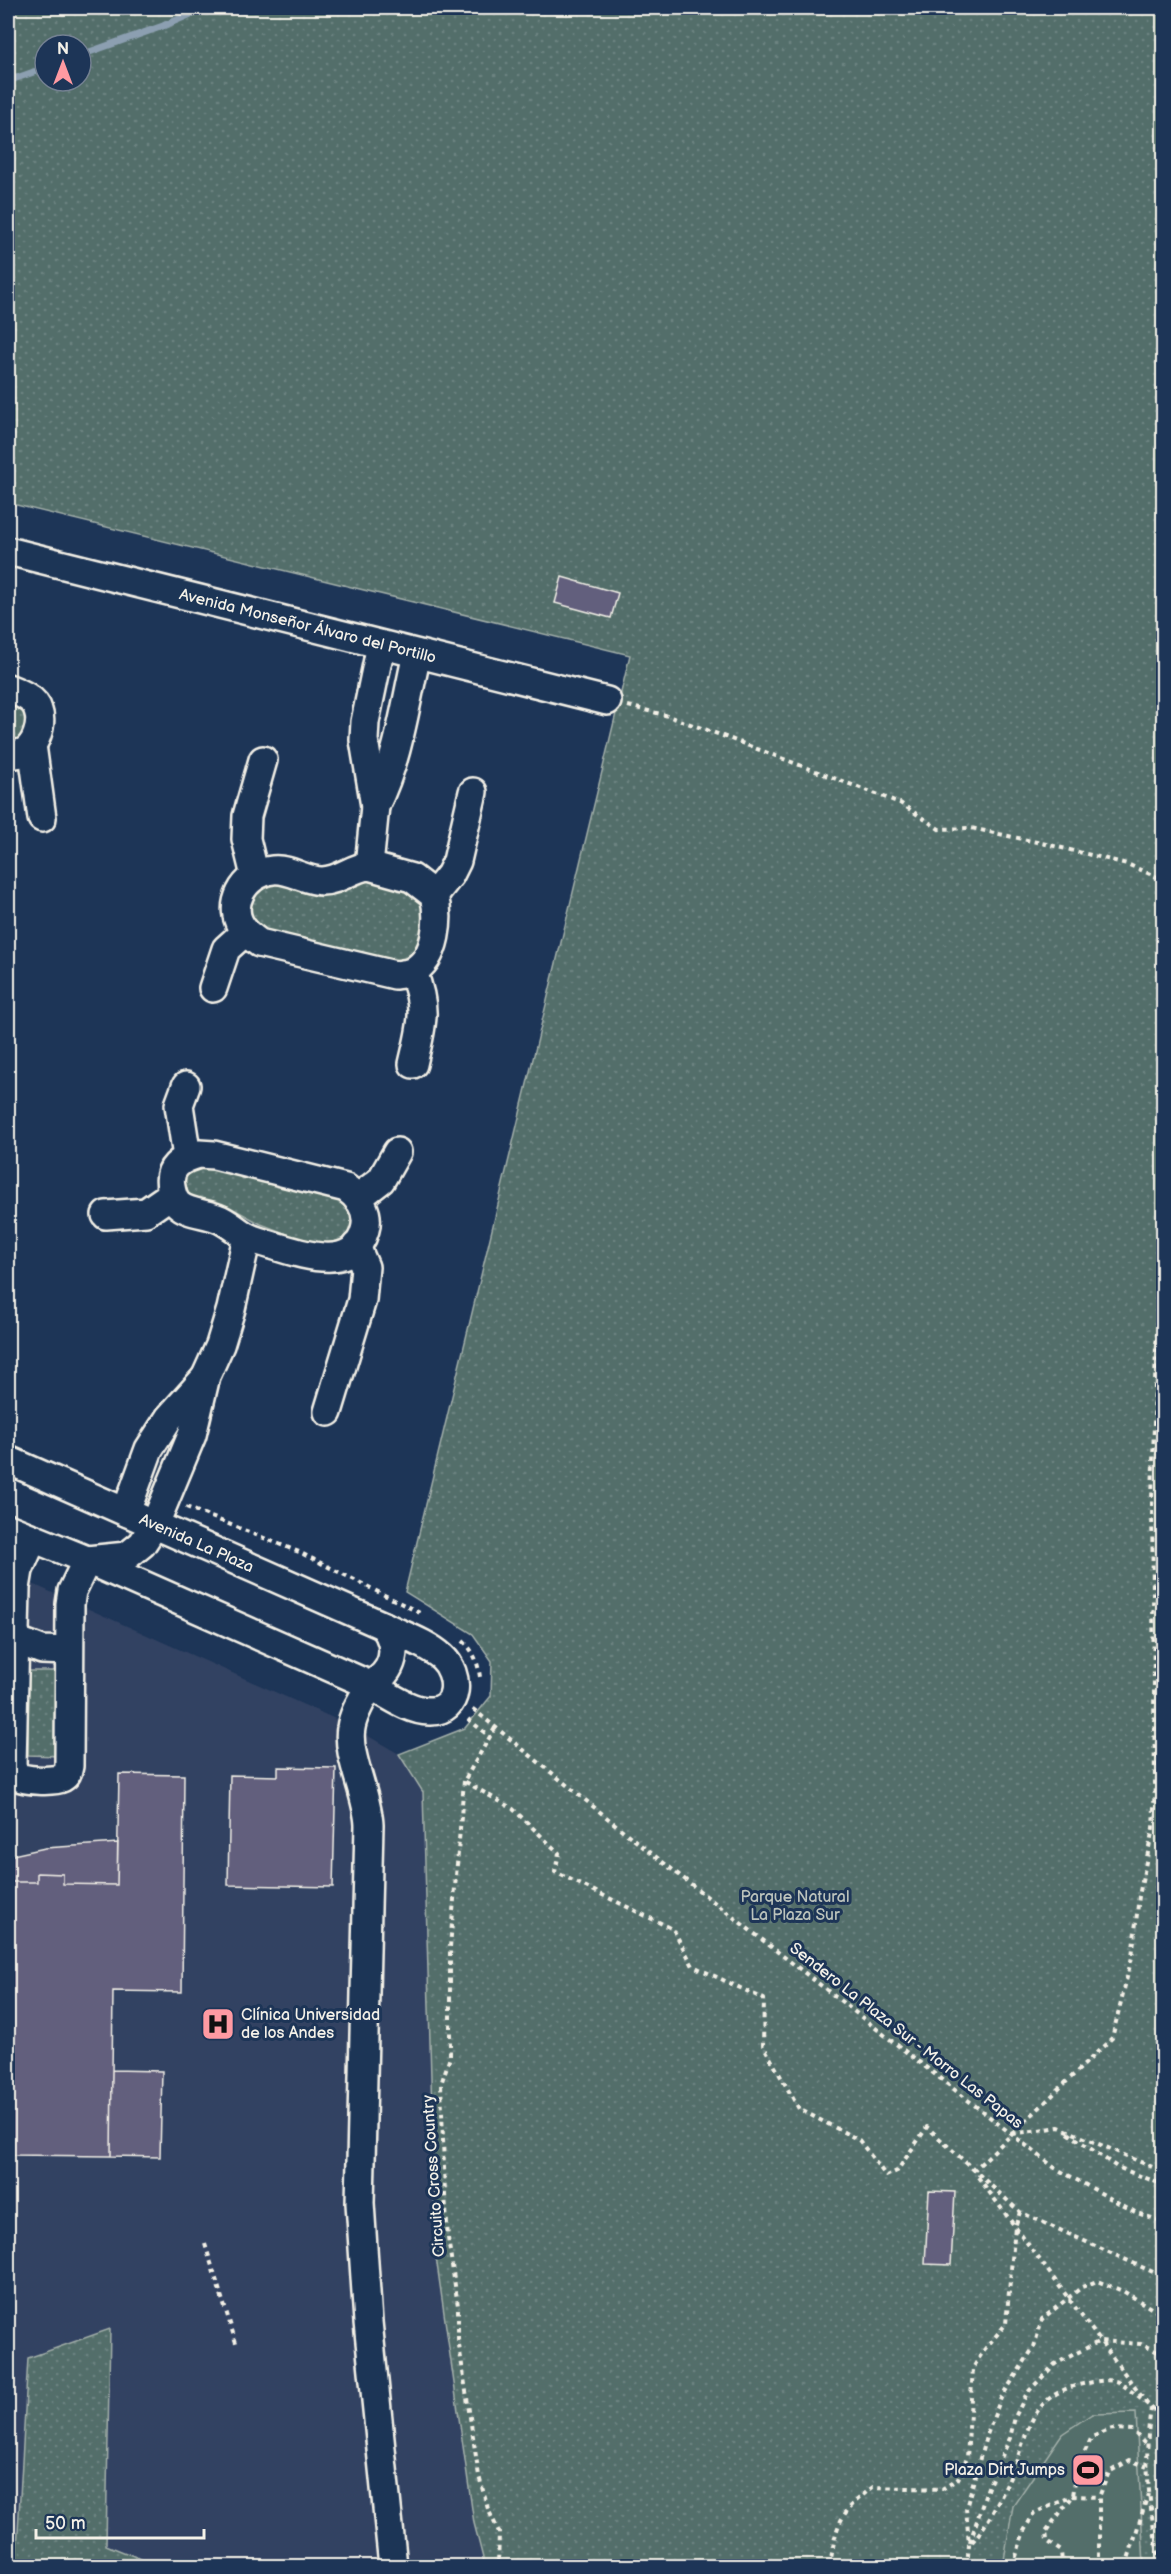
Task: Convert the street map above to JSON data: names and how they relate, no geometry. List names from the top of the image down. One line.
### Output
{"streets":{"street":["Avenida Monseñor Álvaro del Portillo","Avenida La Plaza"],"path":["Sendero La Plaza Sur - Morro Las Papas","Circuito Cross Country"]},"parks":["Parque Natural La Plaza Sur"],"places":{"hospital":["Clínica Universidad de los Andes"],"sports":["Plaza Dirt Jumps"]},"scale_bar":"50 m","north":"top"}
